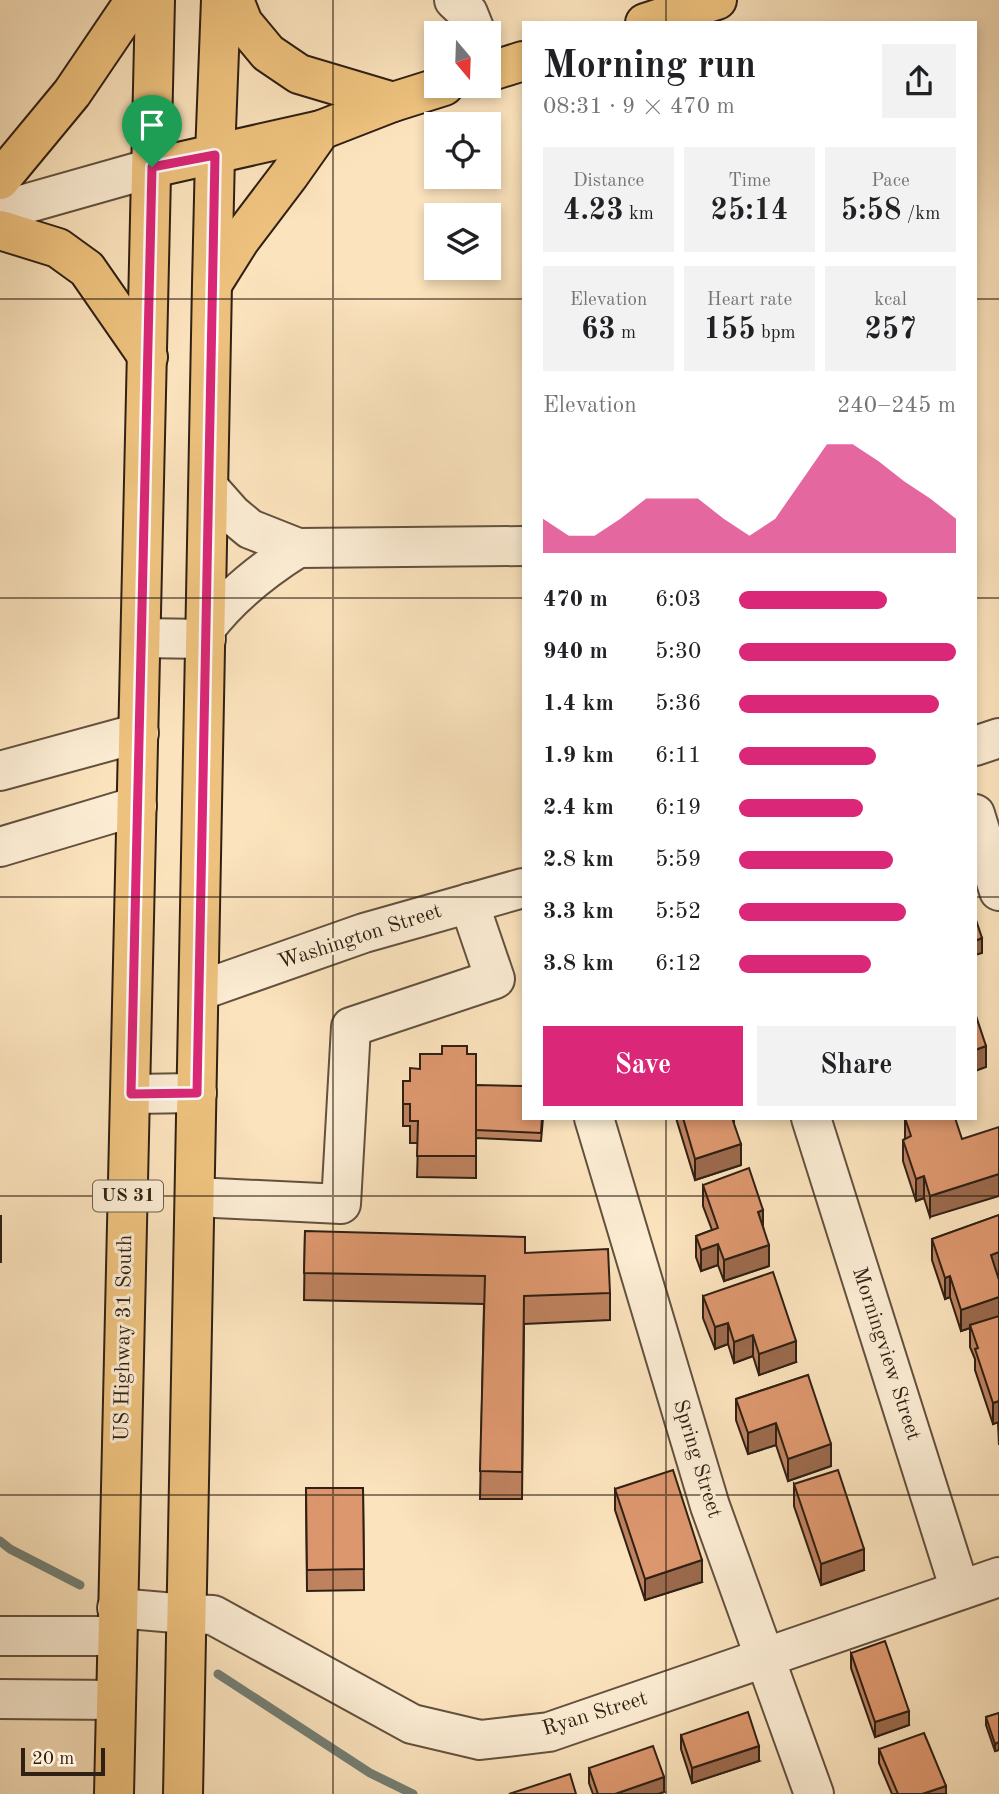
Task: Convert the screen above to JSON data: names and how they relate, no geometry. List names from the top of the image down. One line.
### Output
{"streets":{"main road":["US 31","US Highway 31 South"],"street":["Washington Street","Morningview Street","Spring Street","Ryan Street"]},"crossings":[["US Highway 31 South","Ryan Street"],["Morningview Street","Ryan Street"],["Spring Street","Ryan Street"]],"scale_bar":"20 m","north":"bottom","page":{"heading":["Morning run","08:31 · 9 × 470 m"],"stats":[["Distance","4.23 km"],["Time","25:14"],["Pace","5:58 /km"],["Elevation","63 m"],["Heart rate","155 bpm"],["kcal","257"]],"chart":["Elevation","240–245 m"],"list":[{"name":"470 m","note":"6:03"},{"name":"940 m","note":"5:30"},{"name":"1.4 km","note":"5:36"},{"name":"1.9 km","note":"6:11"},{"name":"2.4 km","note":"6:19"},{"name":"2.8 km","note":"5:59"},{"name":"3.3 km","note":"5:52"},{"name":"3.8 km","note":"6:12"}],"buttons":["Save","Share"],"scale":"20 m"}}
